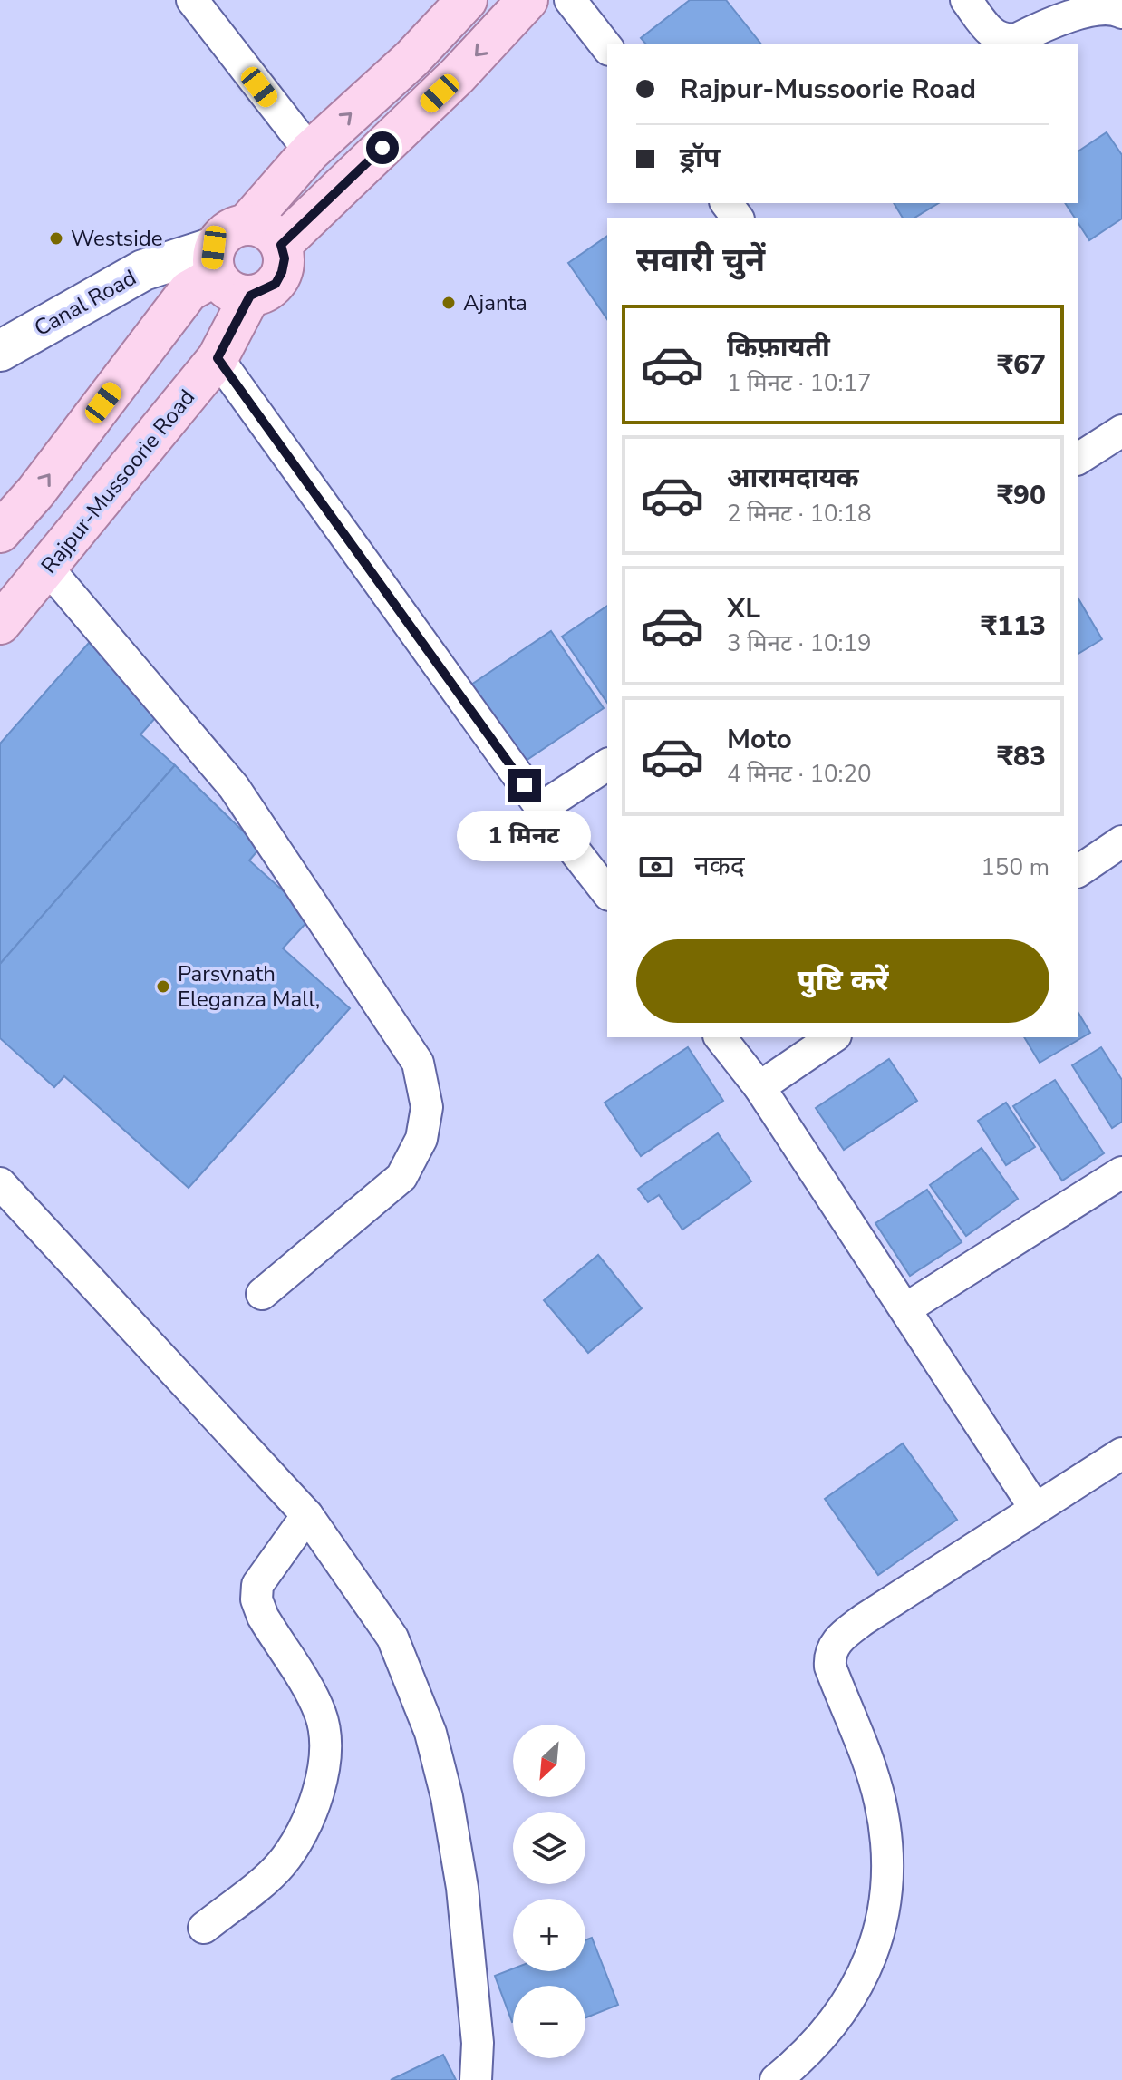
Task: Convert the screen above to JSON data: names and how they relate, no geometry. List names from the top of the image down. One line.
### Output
{"streets":{"main road":["Rajpur-Mussoorie Road"],"street":["Canal Road"]},"crossings":[["Canal Road","Rajpur-Mussoorie Road"]],"places":["Westside","Ajanta","Parsvnath Eleganza Mall,"],"north":"bottom left","page":{"banner":["Rajpur-Mussoorie Road","ड्रॉप"],"heading":"सवारी चुनें","list":[{"name":"किफ़ायती","note":"1 मिनट · 10:17","value":"₹67"},{"name":"आरामदायक","note":"2 मिनट · 10:18","value":"₹90"},{"name":"XL","note":"3 मिनट · 10:19","value":"₹113"},{"name":"Moto","note":"4 मिनट · 10:20","value":"₹83"}],"bubble":"1 मिनट","pay":["नकद","150 m"],"buttons":"पुष्टि करें","map_buttons":["+","−"]}}
